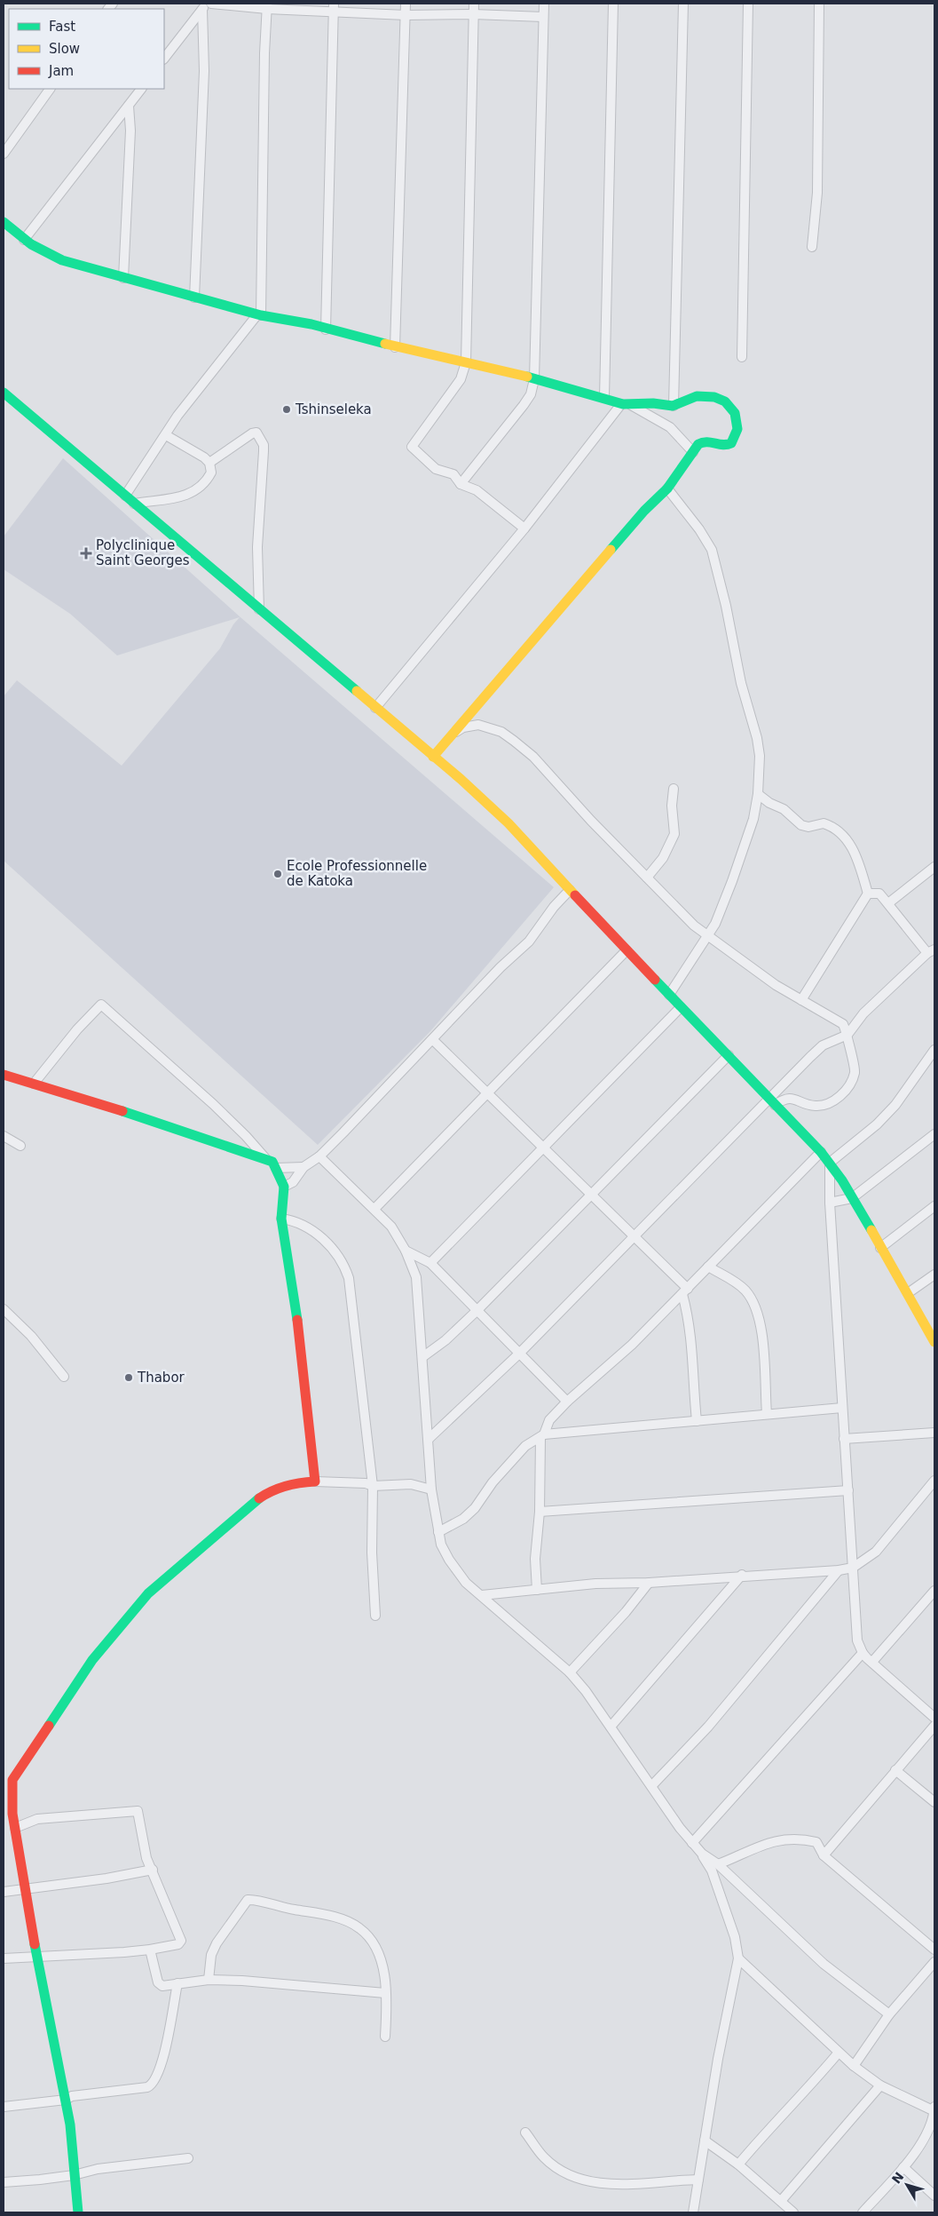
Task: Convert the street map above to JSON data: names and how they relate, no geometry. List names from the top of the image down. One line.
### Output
{"places":{"other":["Tshinseleka","Ecole Professionnelle de Katoka","Thabor"],"health":["Polyclinique Saint Georges"]},"legend":["Fast","Slow","Jam"],"north":"top left"}
